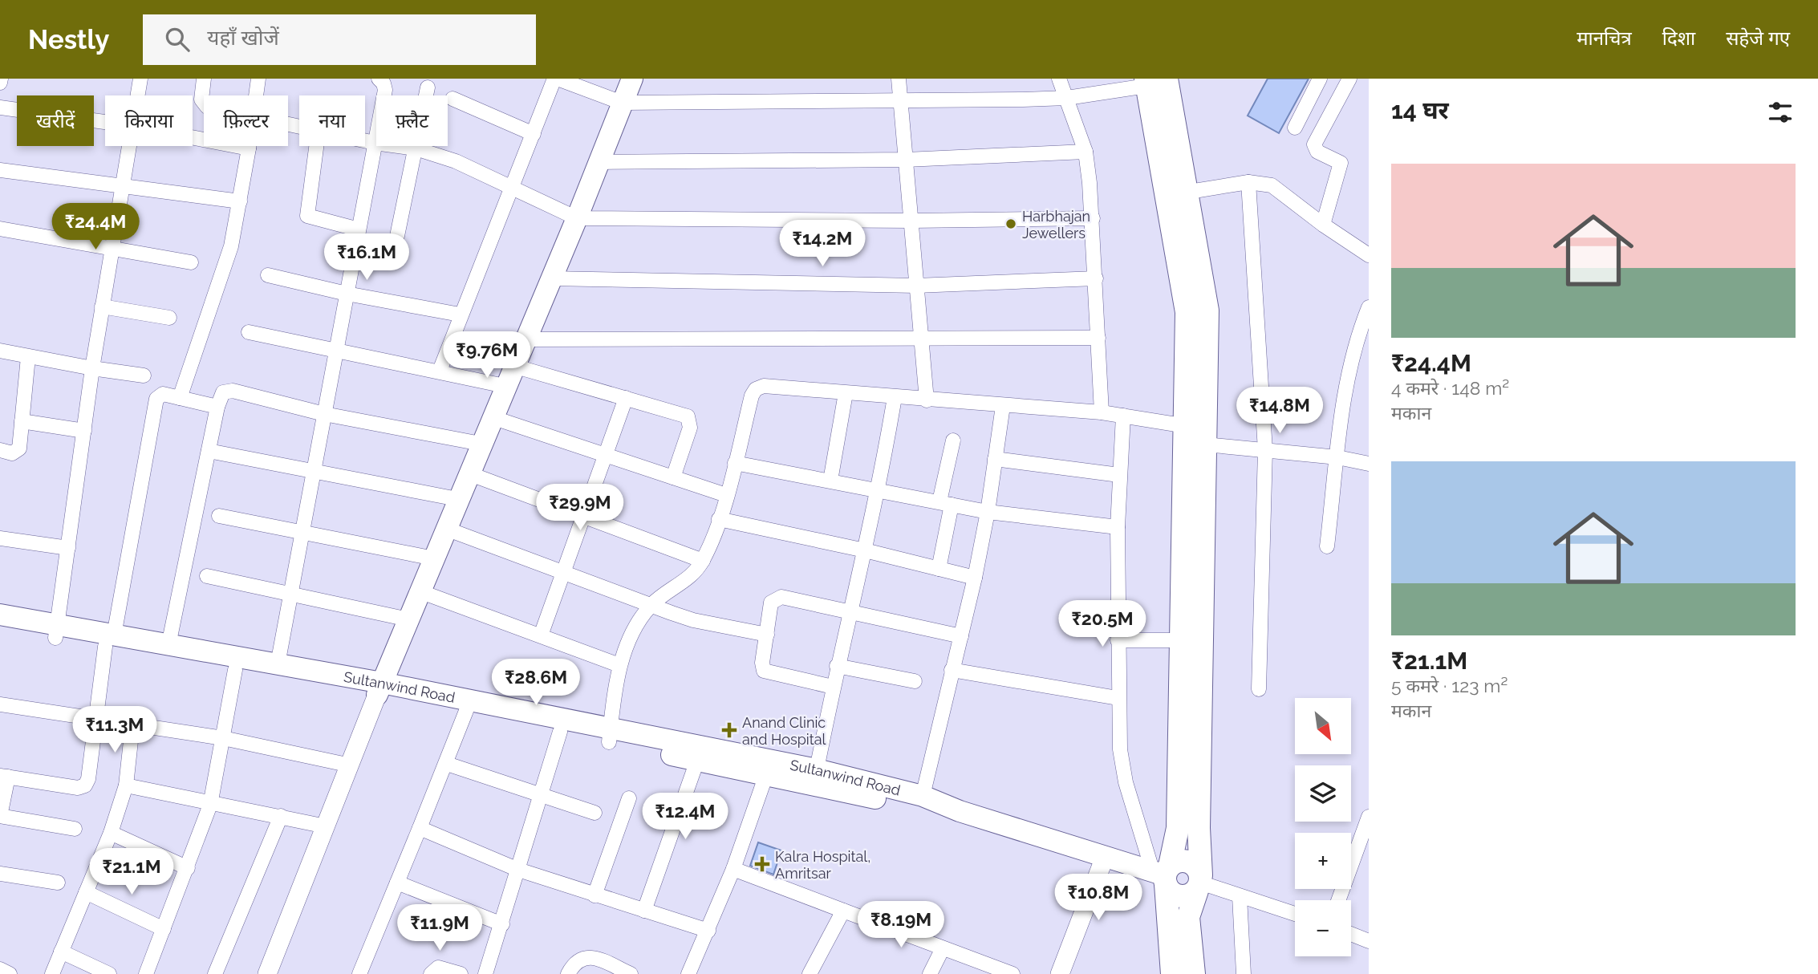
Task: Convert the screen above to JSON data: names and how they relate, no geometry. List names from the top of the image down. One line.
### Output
{"streets":{"main road":["Sultanwind Road"]},"places":{"other":["Harbhajan Jewellers"],"health":["Anand Clinic and Hospital","Kalra Hospital, Amritsar"]},"north":"bottom right","page":{"header":"Nestly","search":"यहाँ खोजें","nav":["मानचित्र","दिशा","सहेजे गए"],"heading":"14 घर","chip":["खरीदें","किराया","फ़िल्टर","नया","फ़्लैट"],"list":[{"name":"₹24.4M","note":"4 कमरे · 148 m² · मकान"},{"name":"₹21.1M","note":"5 कमरे · 123 m² · मकान"}],"price":["₹24.4M","₹14.2M","₹16.1M","₹9.76M","₹14.8M","₹29.9M","₹20.5M","₹28.6M","₹11.3M","₹12.4M","₹21.1M","₹10.8M","₹8.19M","₹11.9M"],"map_buttons":["+","−"]}}
